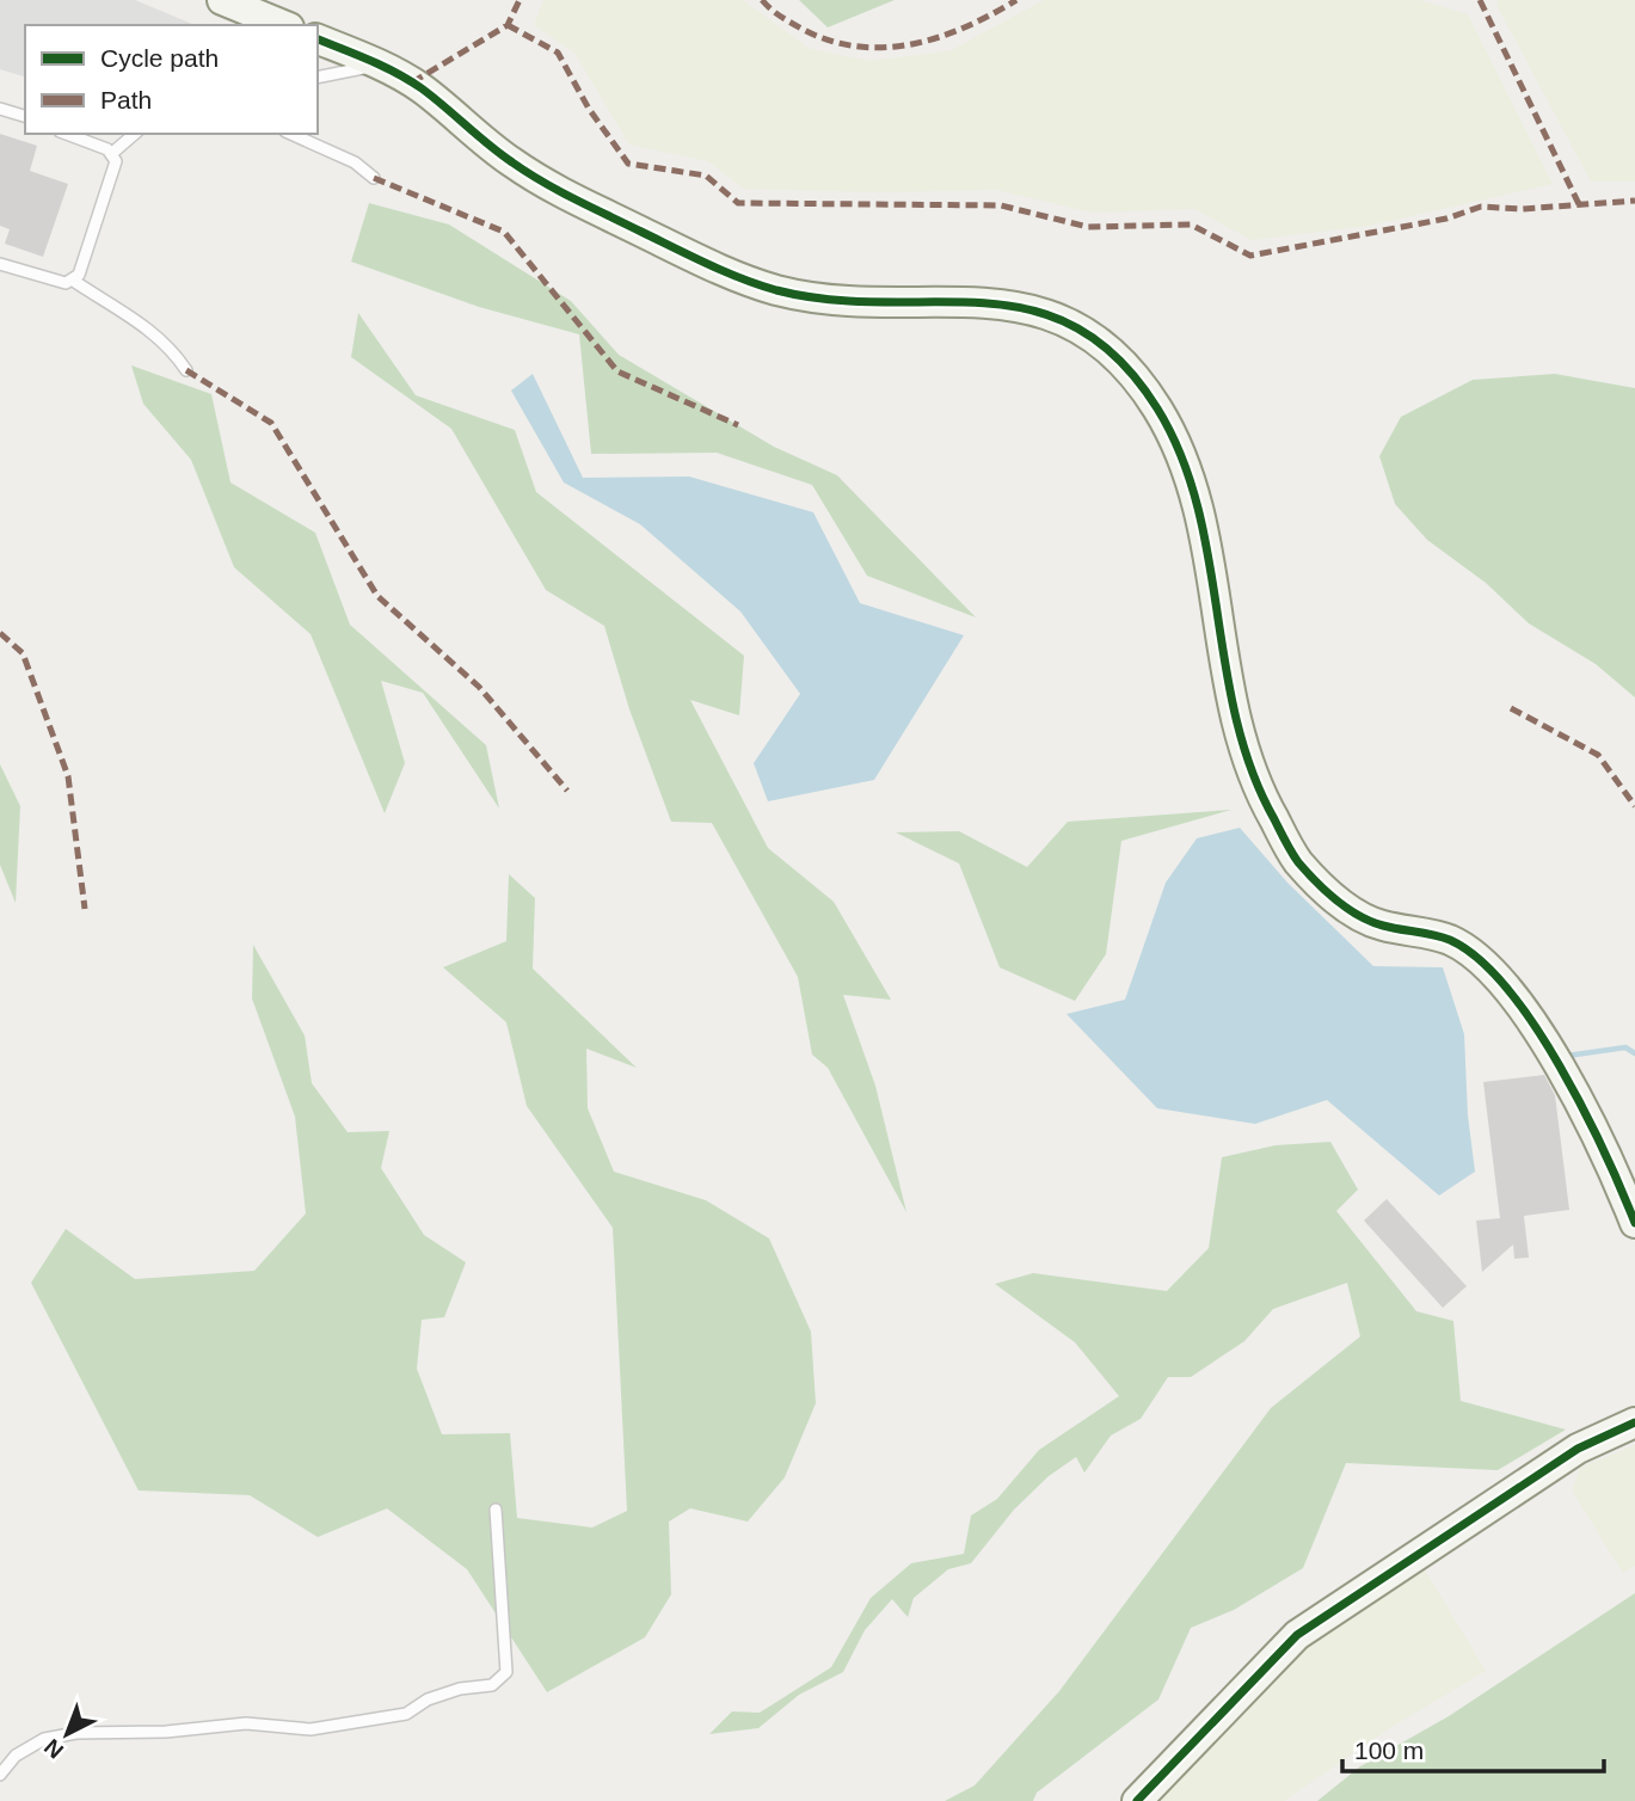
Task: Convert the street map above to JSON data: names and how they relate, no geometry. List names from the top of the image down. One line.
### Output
{"legend":["Cycle path","Path"],"scale_bar":"100 m","north":"bottom left"}
